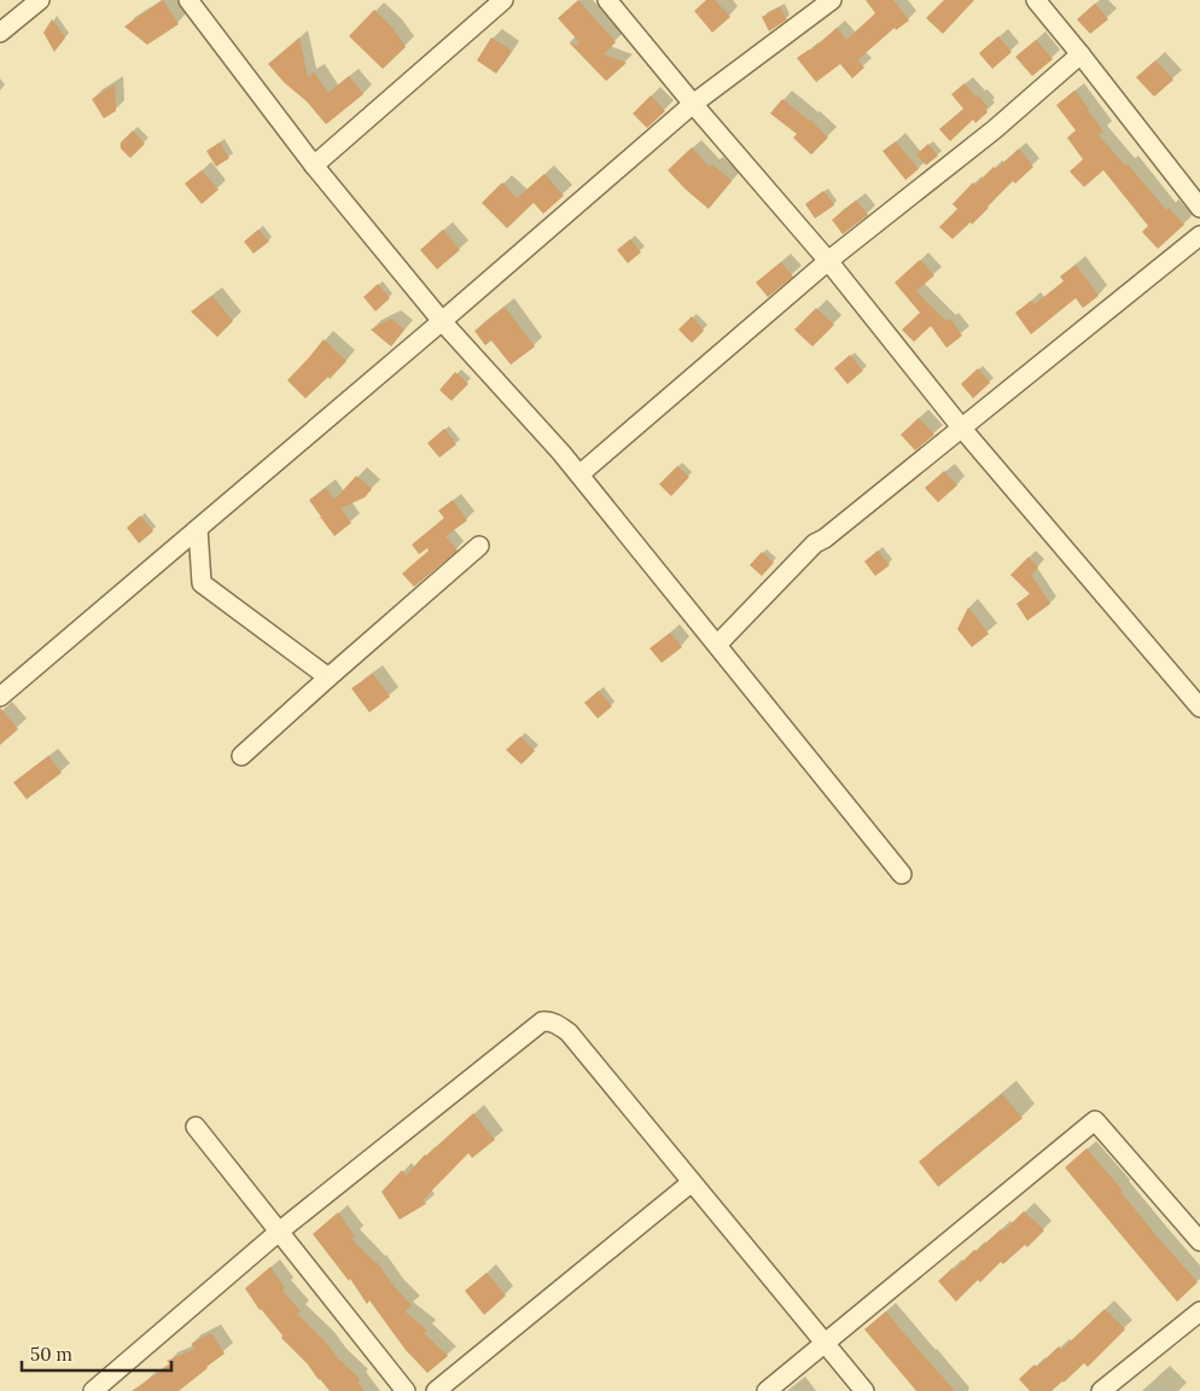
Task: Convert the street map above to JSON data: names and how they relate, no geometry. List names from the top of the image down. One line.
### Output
{"scale_bar":"50 m"}
